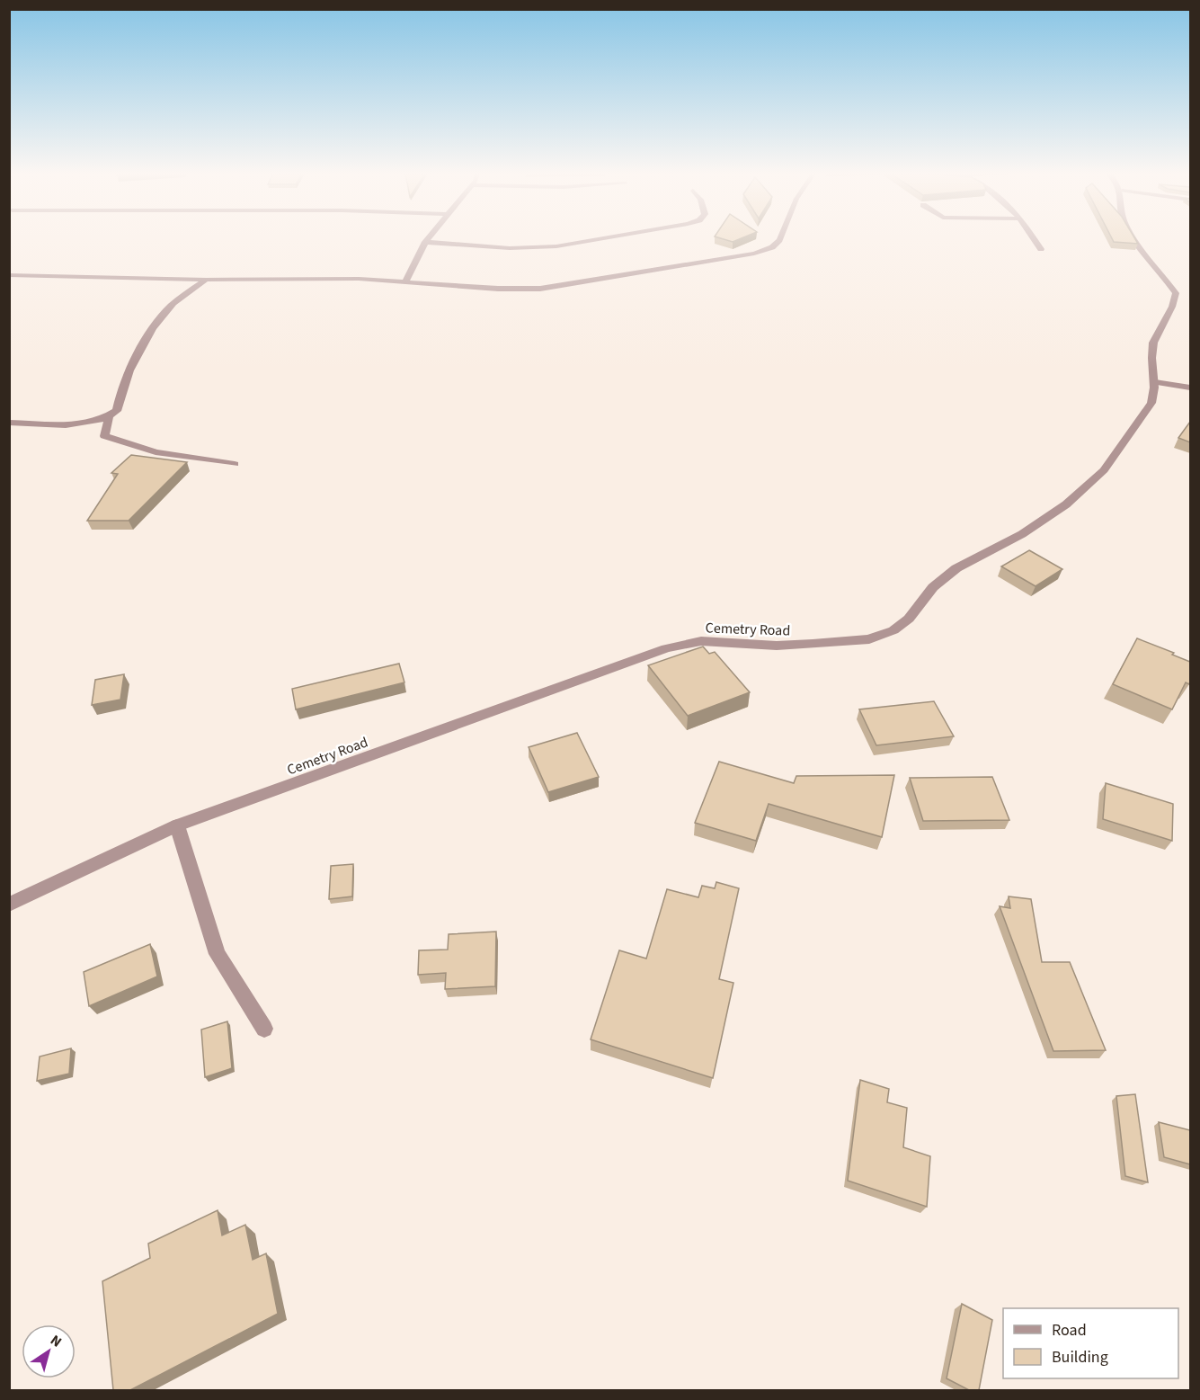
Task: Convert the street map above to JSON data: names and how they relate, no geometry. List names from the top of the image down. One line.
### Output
{"streets":{"street":["Cemetry Road"]},"legend":["Road","Building"],"north":"top right"}
